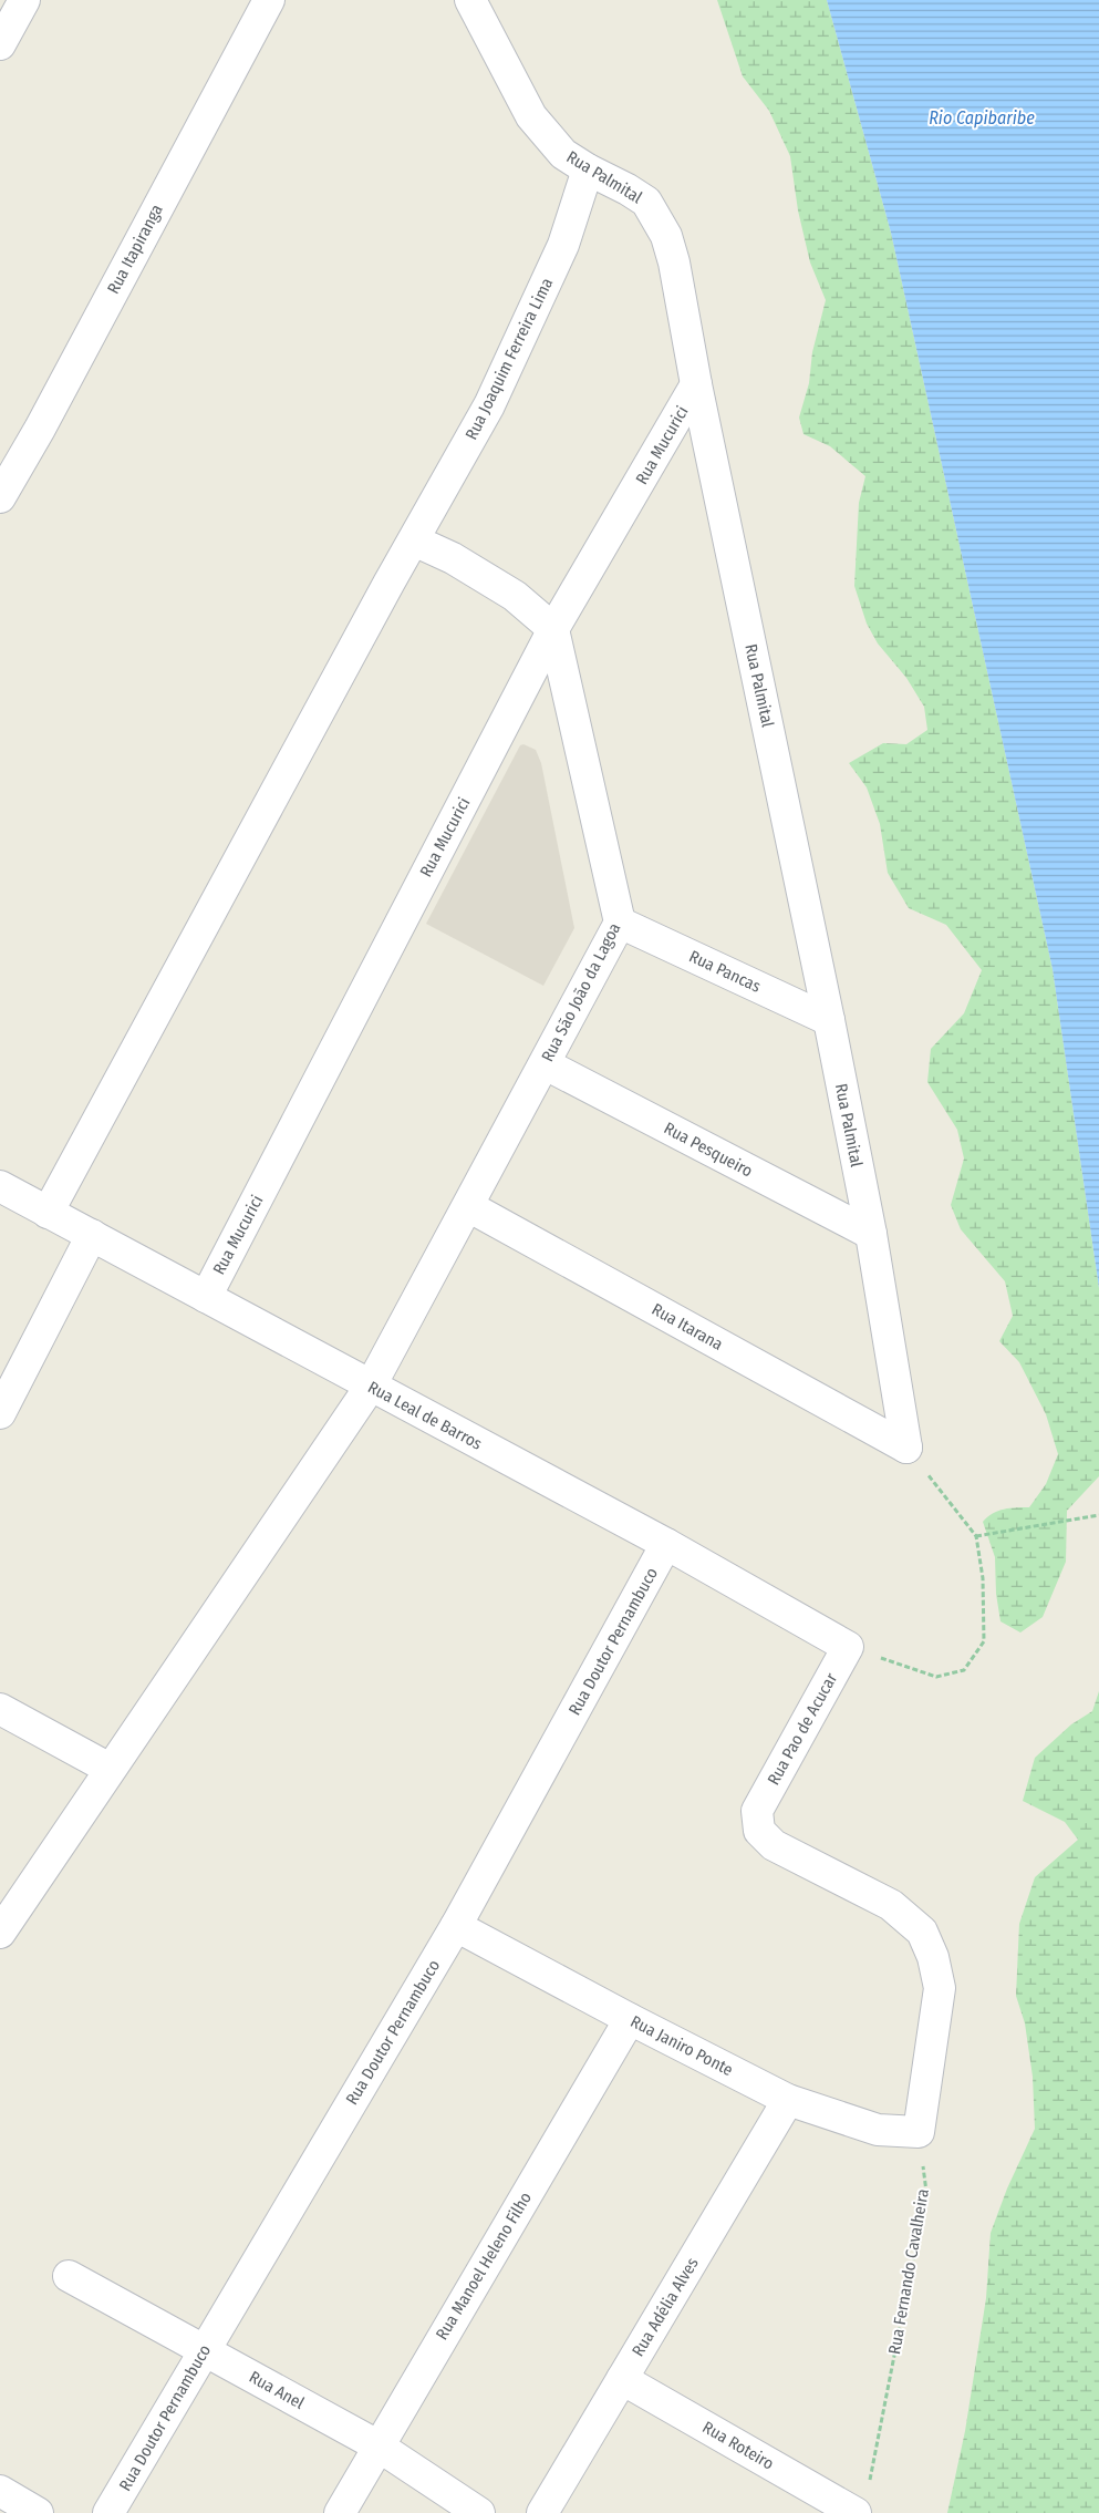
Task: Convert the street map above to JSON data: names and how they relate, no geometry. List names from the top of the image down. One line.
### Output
{"streets":{"street":["Rua Palmital","Rua Itapiranga","Rua Joaquim Ferreira Lima","Rua Mucurici","Rua Pancas","Rua São João da Lagoa","Rua Pesqueiro","Rua Itarana","Rua Leal de Barros","Rua Doutor Pernambuco","Rua Pao de Acucar","Rua Janiro Ponte","Rua Manoel Heleno Filho","Rua Adélia Alves","Rua Anel","Rua Roteiro"],"path":["Rua Fernando Cavalheira"]},"crossings":[["Rua Palmital","Rua Joaquim Ferreira Lima"],["Rua Palmital","Rua Mucurici"],["Rua Palmital","Rua Pancas"],["Rua Palmital","Rua Pesqueiro"],["Rua Palmital","Rua Itarana"],["Rua Mucurici","Rua São João da Lagoa"],["Rua Mucurici","Rua Leal de Barros"],["Rua Pancas","Rua São João da Lagoa"],["Rua São João da Lagoa","Rua Pesqueiro"],["Rua São João da Lagoa","Rua Itarana"],["Rua São João da Lagoa","Rua Leal de Barros"],["Rua Leal de Barros","Rua Doutor Pernambuco"],["Rua Leal de Barros","Rua Pao de Acucar"],["Rua Doutor Pernambuco","Rua Janiro Ponte"],["Rua Doutor Pernambuco","Rua Anel"],["Rua Pao de Acucar","Rua Janiro Ponte"],["Rua Pao de Acucar","Rua Fernando Cavalheira"],["Rua Janiro Ponte","Rua Manoel Heleno Filho"],["Rua Janiro Ponte","Rua Fernando Cavalheira"],["Rua Janiro Ponte","Rua Adélia Alves"],["Rua Manoel Heleno Filho","Rua Anel"],["Rua Adélia Alves","Rua Roteiro"]],"water":["Rio Capibaribe"]}
